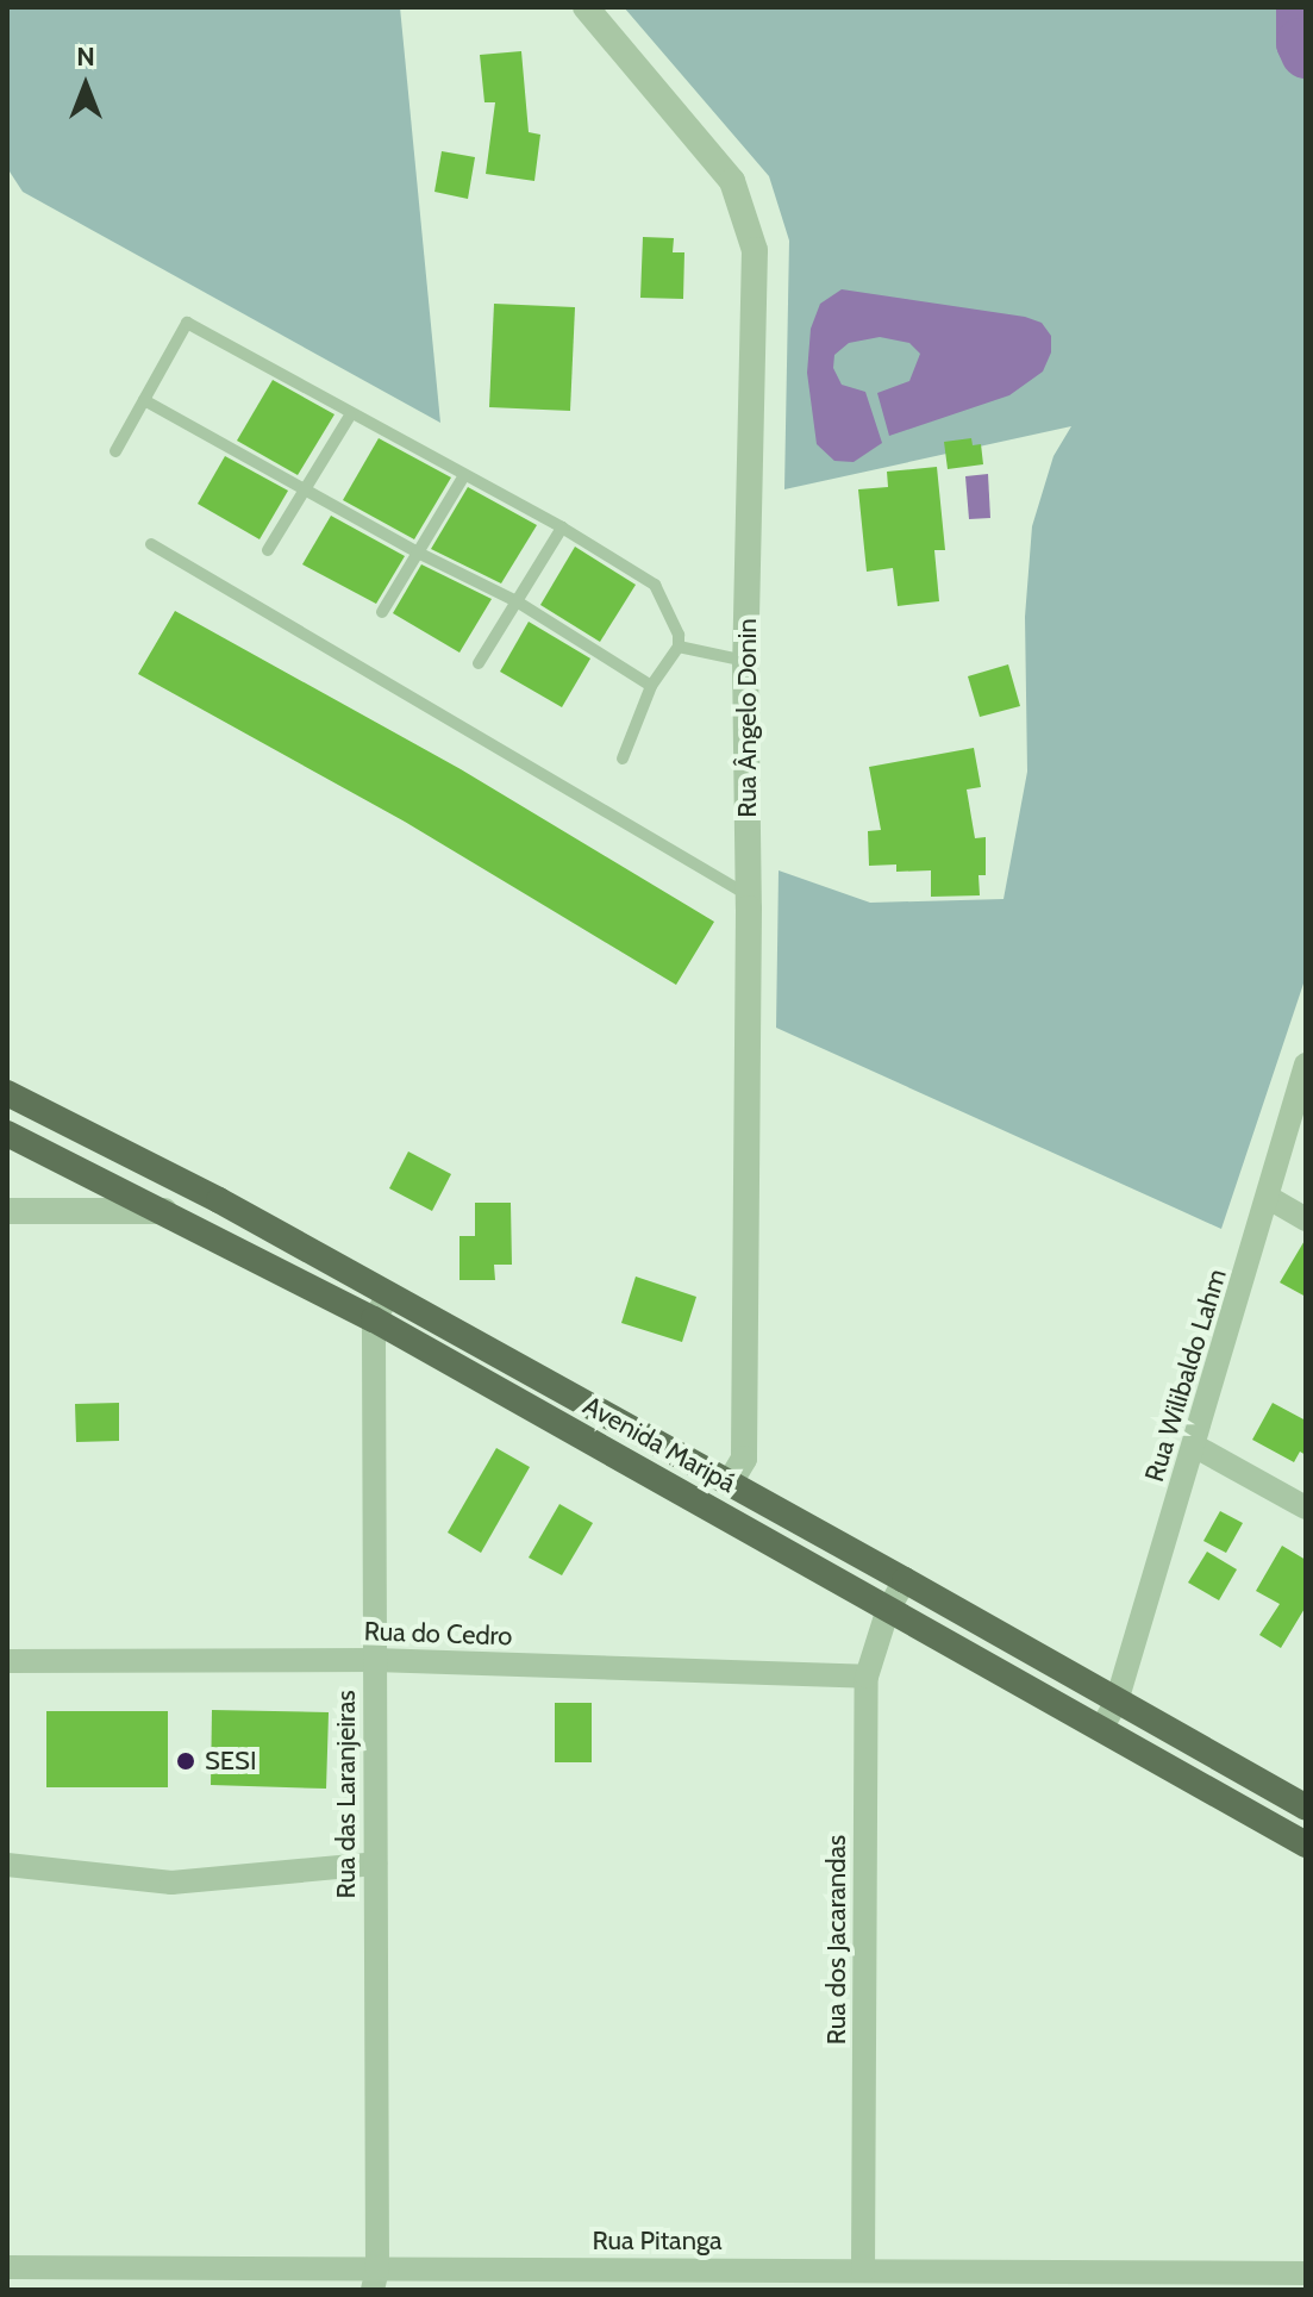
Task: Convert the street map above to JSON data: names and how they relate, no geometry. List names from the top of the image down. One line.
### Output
{"streets":{"main road":["Avenida Maripá"],"street":["Rua Ângelo Donin","Rua Wilibaldo Lahm","Rua do Cedro","Rua das Laranjeiras","Rua dos Jacarandas","Rua Pitanga"]},"crossings":[["Rua Ângelo Donin","Avenida Maripá"],["Rua Wilibaldo Lahm","Avenida Maripá"],["Avenida Maripá","Rua das Laranjeiras"],["Avenida Maripá","Rua dos Jacarandas"],["Rua do Cedro","Rua das Laranjeiras"],["Rua do Cedro","Rua dos Jacarandas"],["Rua das Laranjeiras","Rua Pitanga"],["Rua dos Jacarandas","Rua Pitanga"]],"places":["SESI"],"north":"top"}
